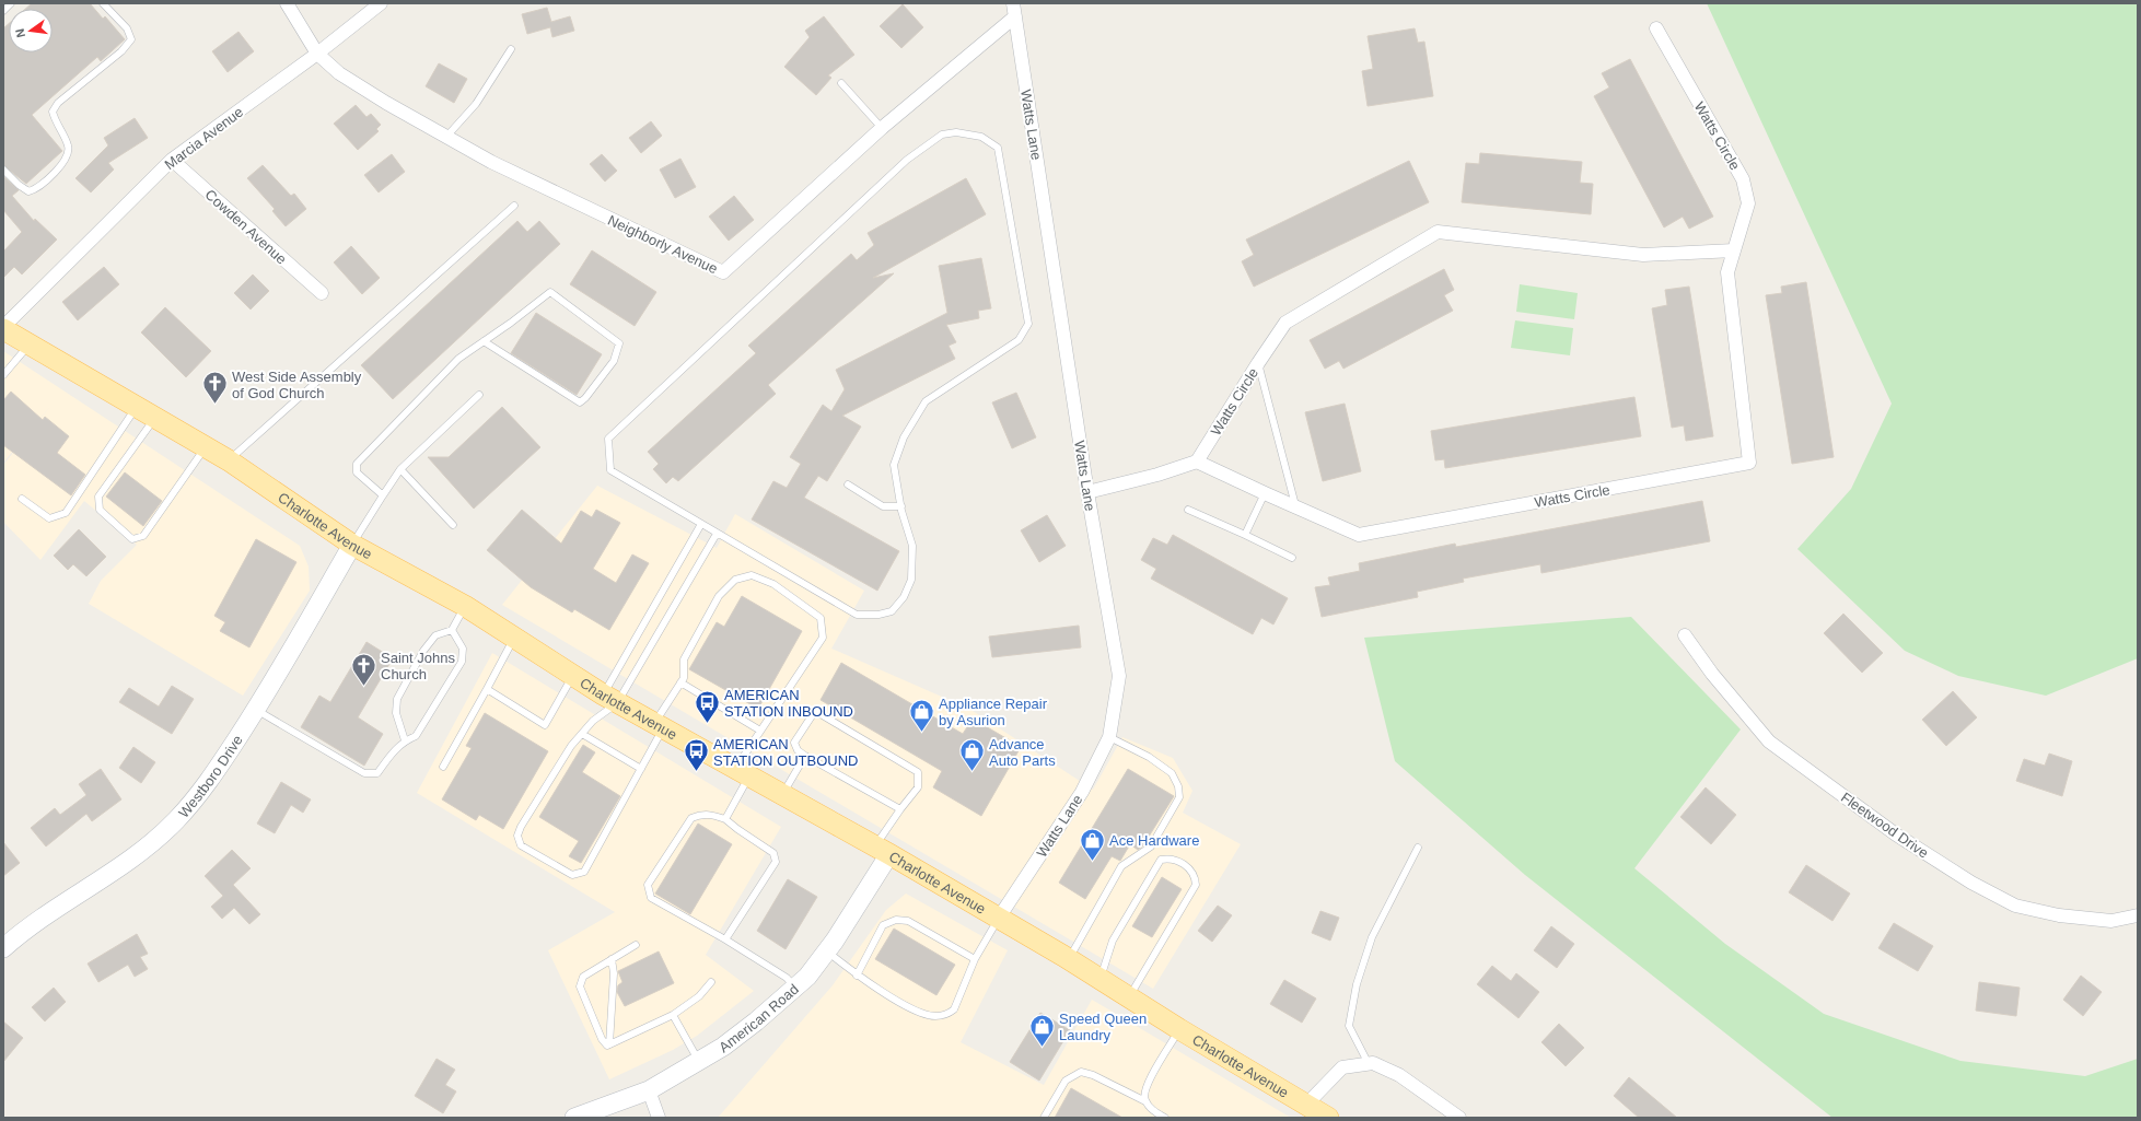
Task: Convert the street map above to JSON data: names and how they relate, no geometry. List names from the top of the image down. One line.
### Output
{"streets":{"main road":["Charlotte Avenue"],"street":["Watts Lane","Watts Circle","Marcia Avenue","Cowden Avenue","Neighborly Avenue","Westboro Drive","Fleetwood Drive","American Road"]},"crossings":[["Watts Lane","Neighborly Avenue"],["Watts Lane","Charlotte Avenue"],["Marcia Avenue","Cowden Avenue"],["Marcia Avenue","Neighborly Avenue"],["Marcia Avenue","Charlotte Avenue"],["Charlotte Avenue","Westboro Drive"],["Charlotte Avenue","American Road"]],"places":{"church":["West Side Assembly of God Church","Saint Johns Church"],"bus stop":["AMERICAN STATION INBOUND","AMERICAN STATION OUTBOUND"],"shop":["Appliance Repair by Asurion","Advance Auto Parts","Ace Hardware","Speed Queen Laundry"]},"north":"left"}
